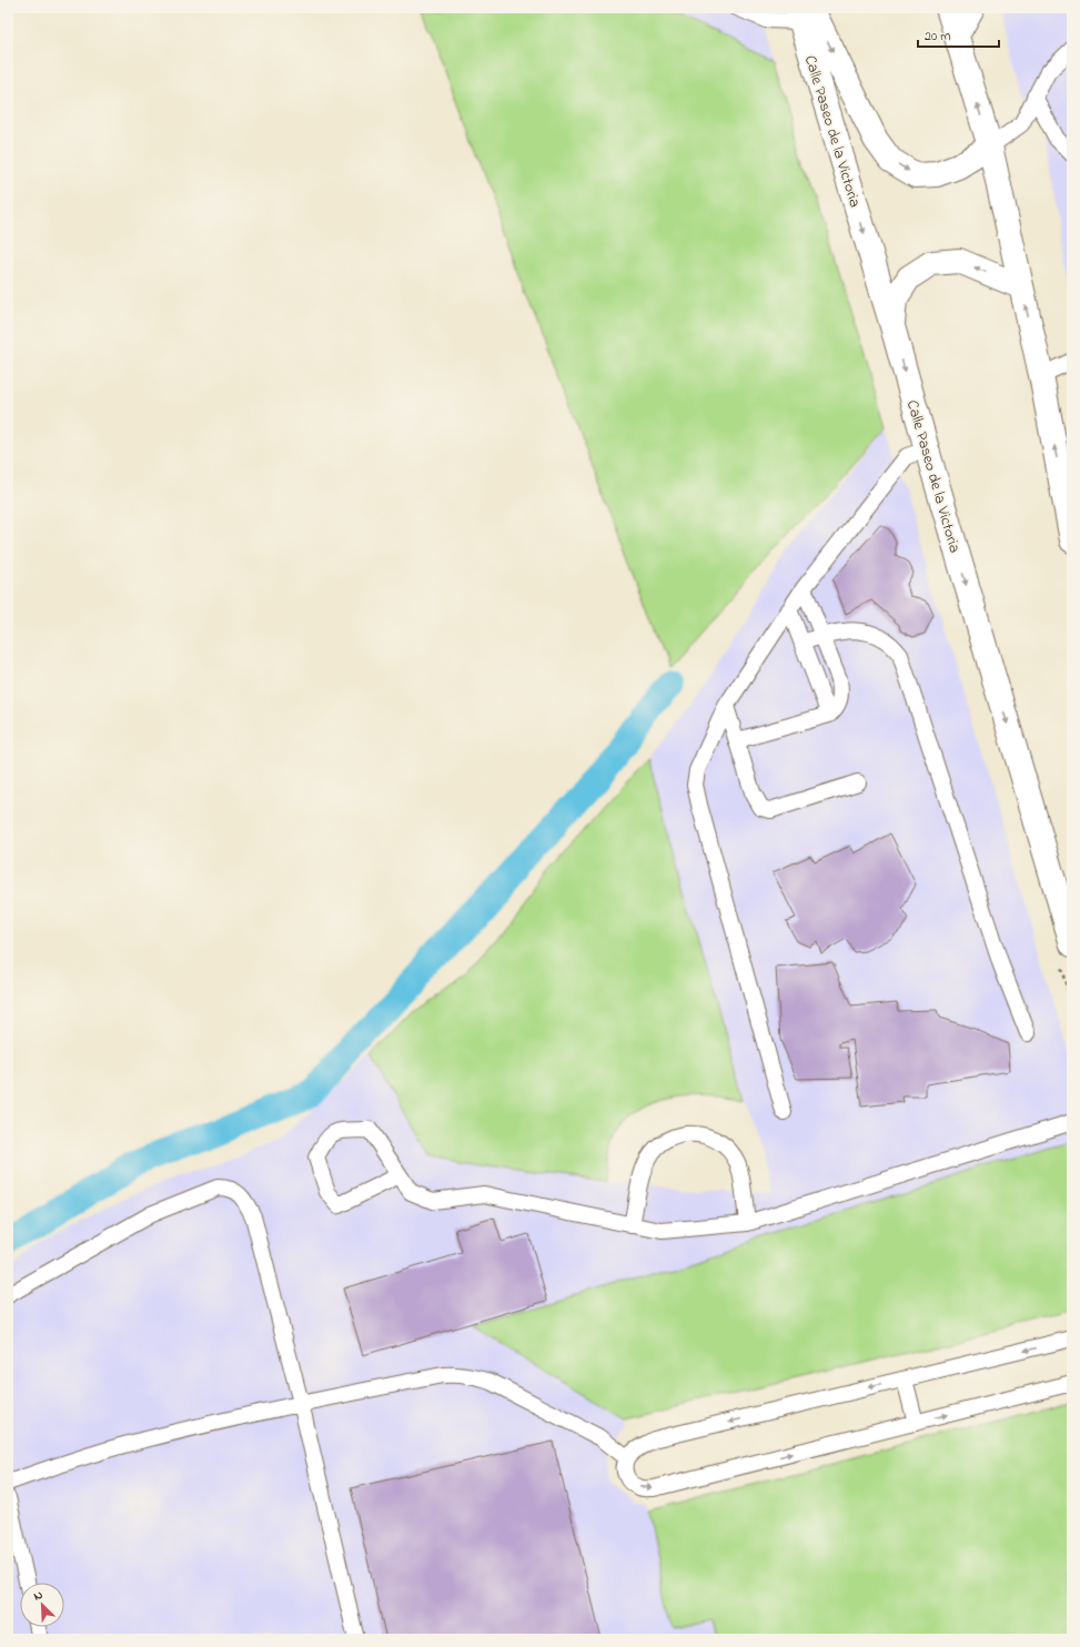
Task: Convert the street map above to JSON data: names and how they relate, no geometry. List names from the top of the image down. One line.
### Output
{"streets":{"main road":["Calle Paseo de la Victoria"]},"scale_bar":"20 m","north":"top left"}
